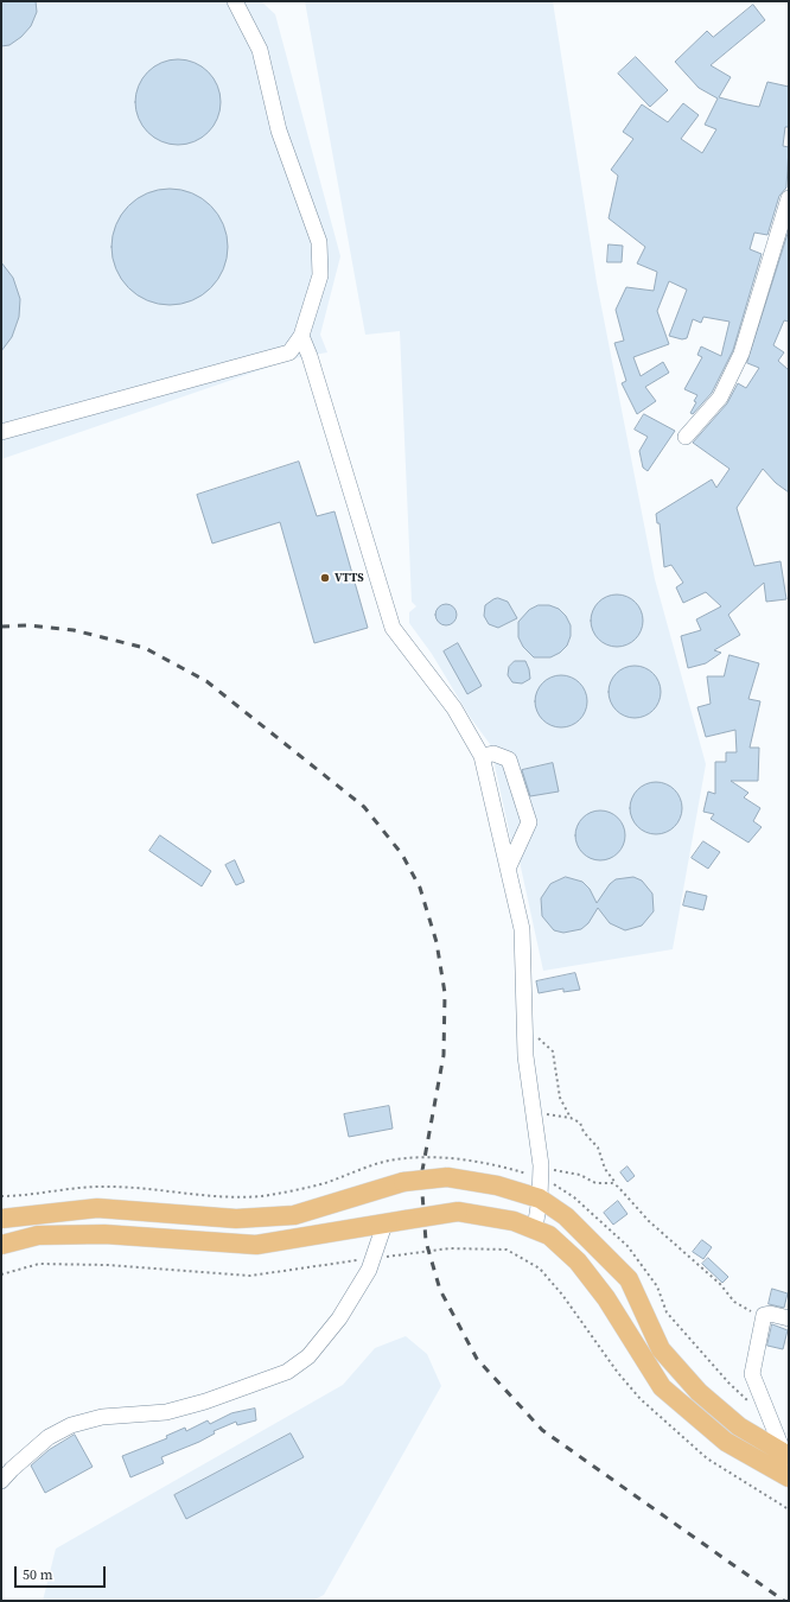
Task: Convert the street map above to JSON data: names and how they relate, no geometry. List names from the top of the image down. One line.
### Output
{"places":["VTTS"],"scale_bar":"50 m"}
